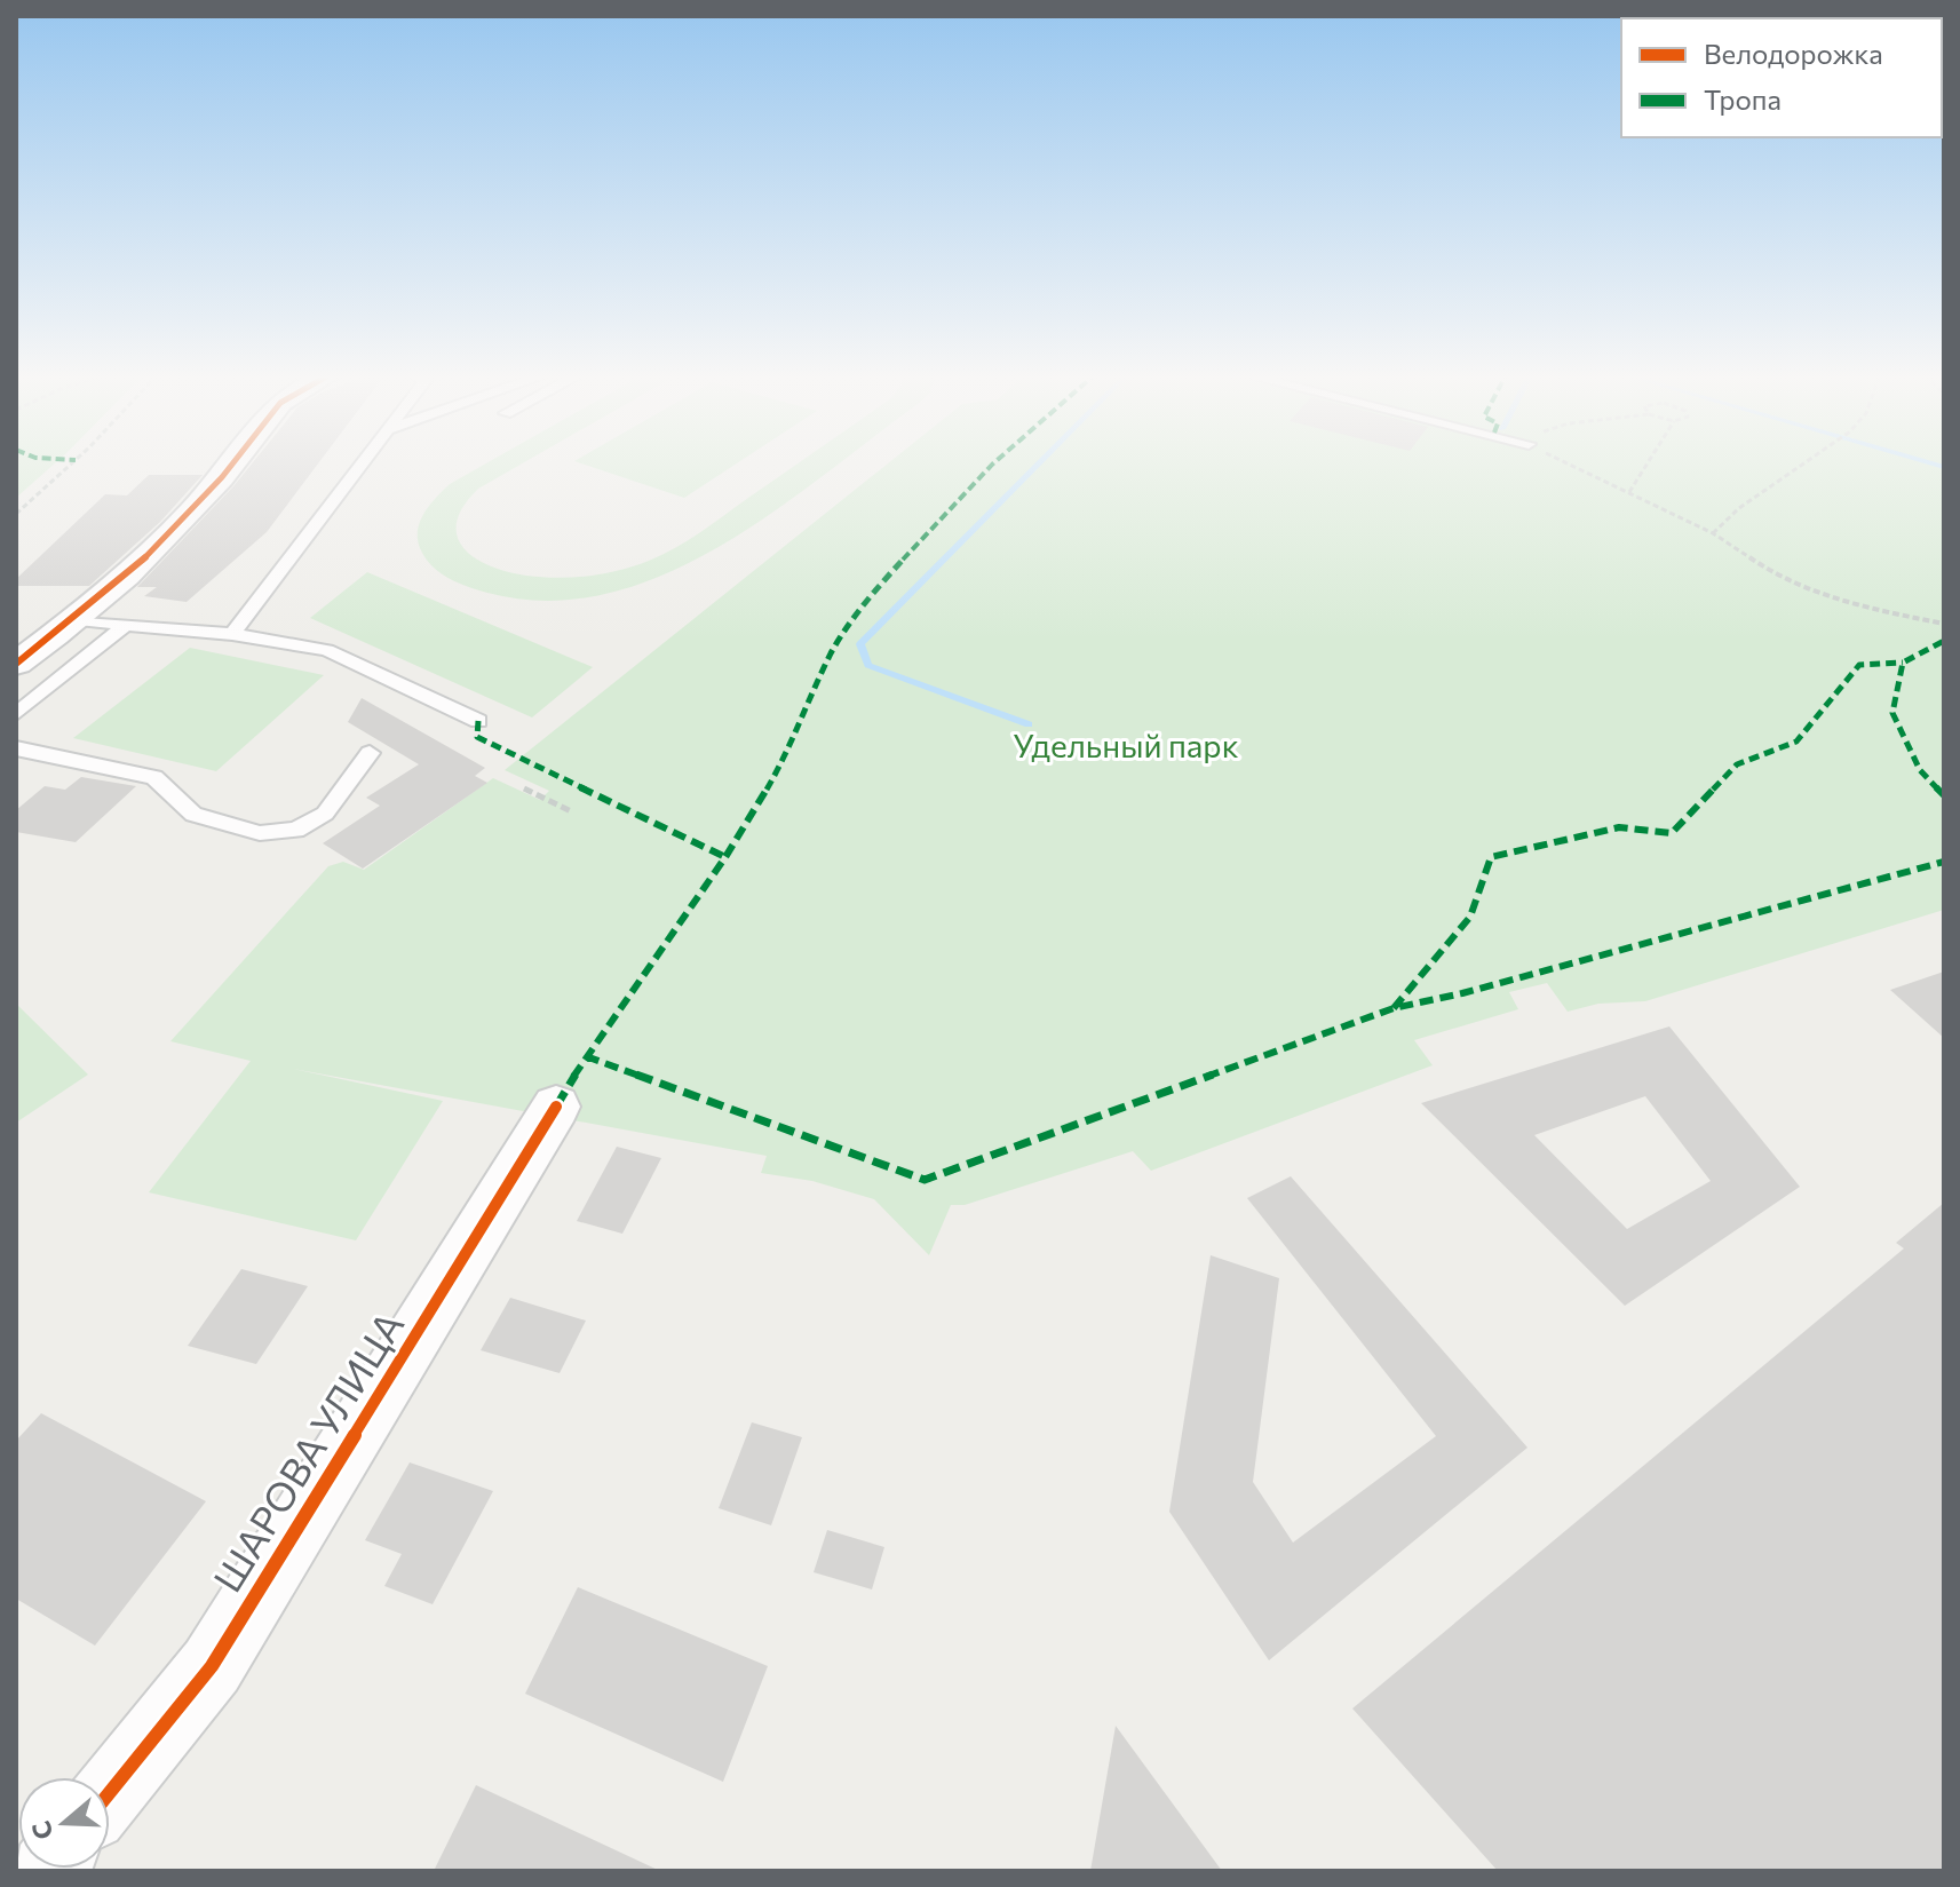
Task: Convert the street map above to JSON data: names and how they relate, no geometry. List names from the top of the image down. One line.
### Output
{"streets":{"street":["ШАРОВА УЛИЦА"]},"parks":["Удельный парк"],"legend":["Велодорожка","Тропа"],"north":"left"}
